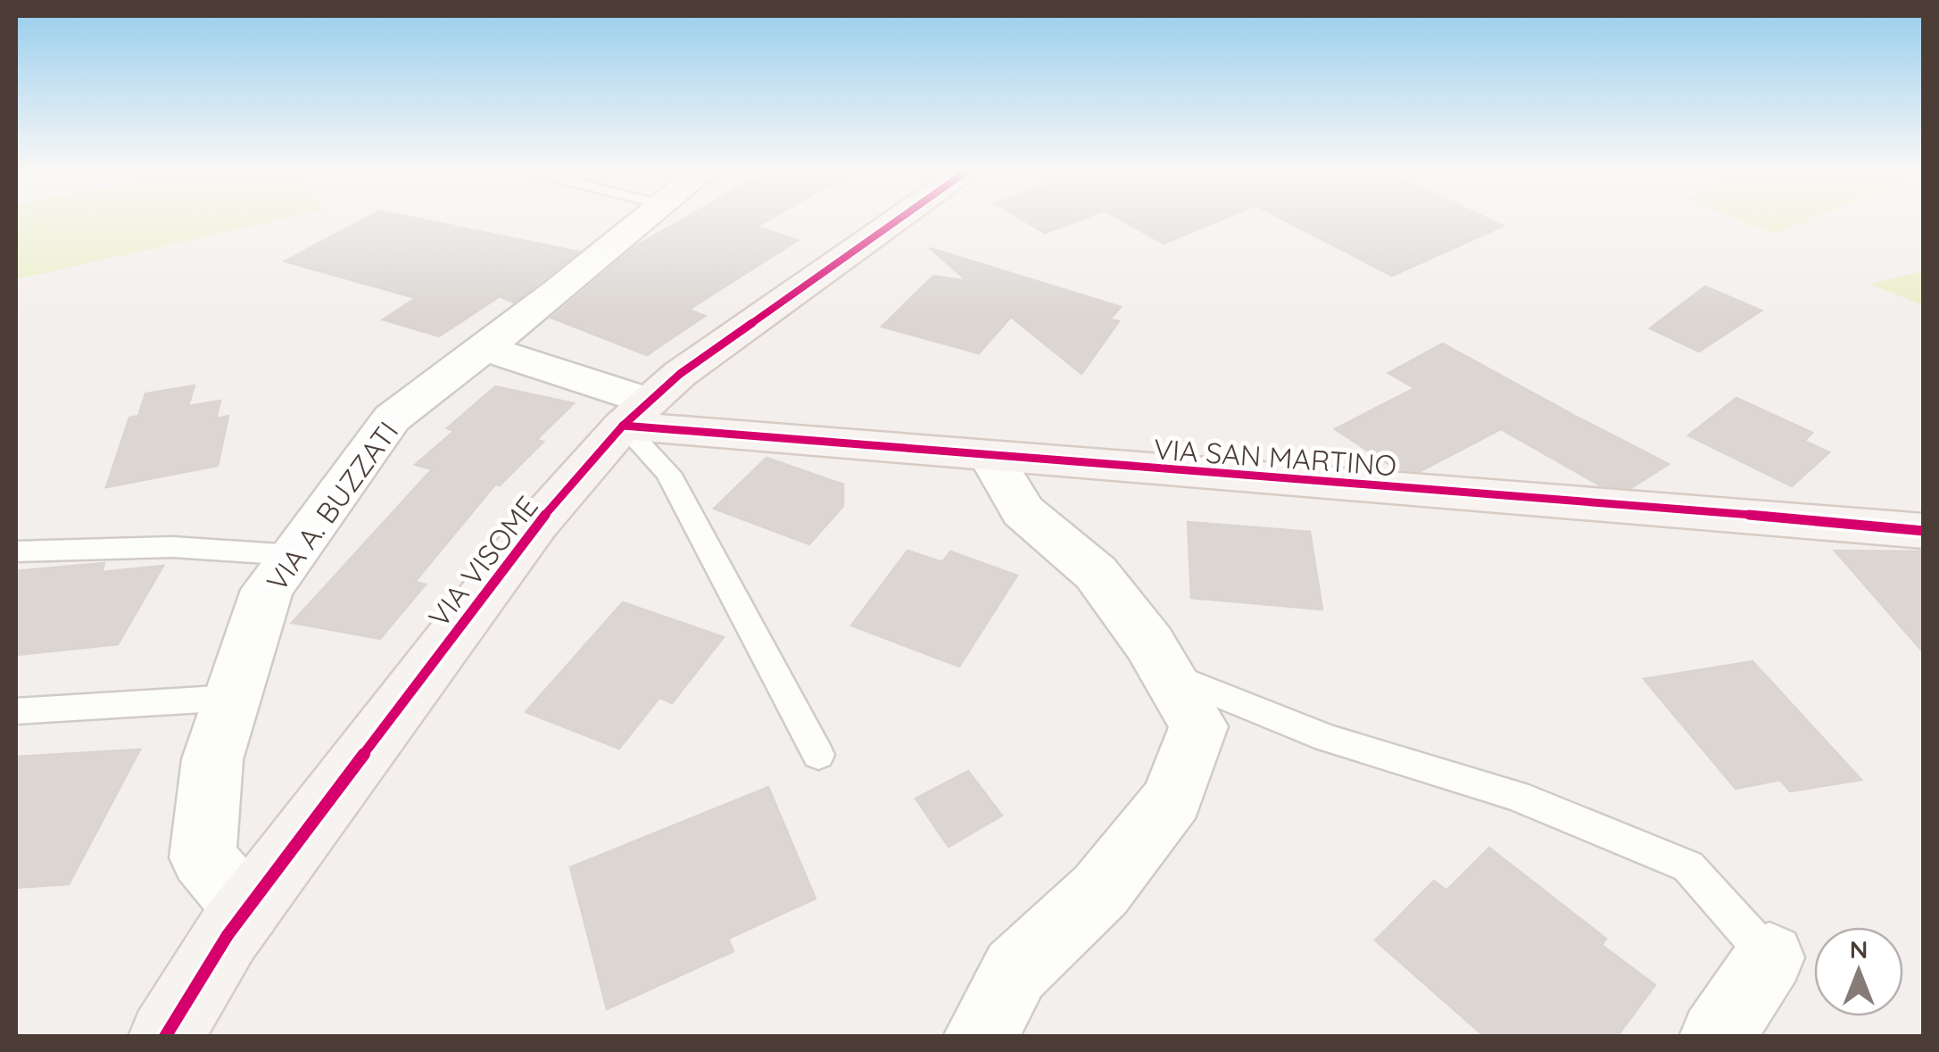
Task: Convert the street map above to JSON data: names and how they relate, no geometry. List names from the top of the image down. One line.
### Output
{"streets":{"street":["VIA SAN MARTINO","VIA A. BUZZATI","VIA VISOME"]},"crossings":[["VIA SAN MARTINO","VIA VISOME"],["VIA A. BUZZATI","VIA VISOME"]],"north":"top"}
